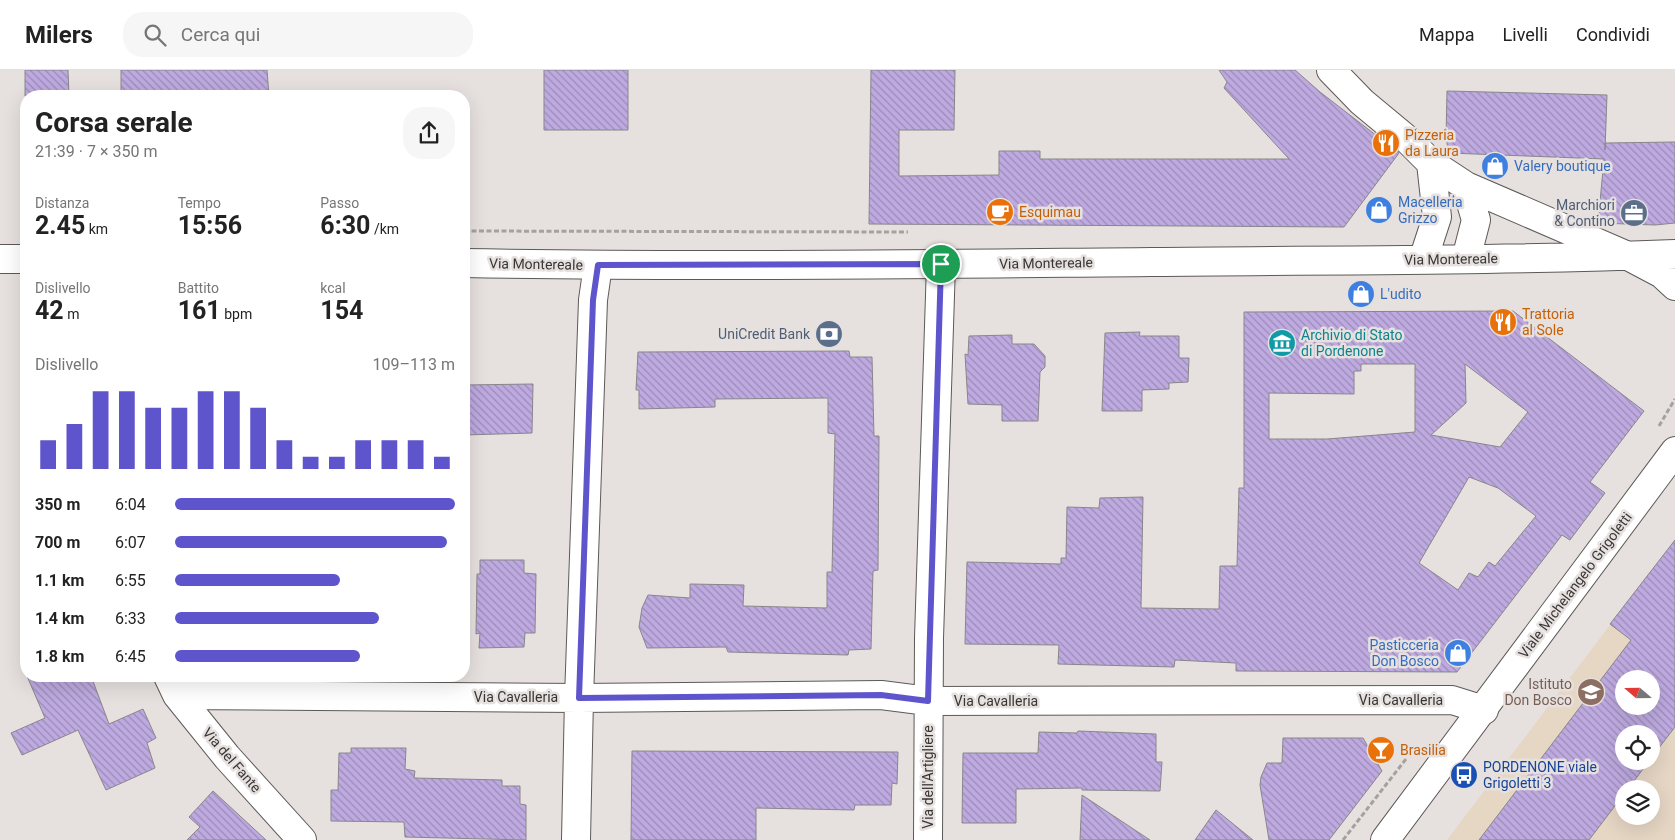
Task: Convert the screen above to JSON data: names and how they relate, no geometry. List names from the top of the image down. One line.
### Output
{"streets":{"street":["Via Montereale","Viale Michelangelo Grigoletti","Via Cavalleria","Via del Fante","Via dell'Artigliere"]},"crossings":[["Via Montereale","Via dell'Artigliere"],["Viale Michelangelo Grigoletti","Via Cavalleria"],["Via Cavalleria","Via del Fante"],["Via Cavalleria","Via dell'Artigliere"]],"places":{"restaurant":["Pizzeria da Laura","Trattoria al Sole"],"shop":["Valery boutique","Macelleria Grizzo","L'udito","Pasticceria Don Bosco"],"cafe":["Esquimau"],"office":["Marchiori & Contino"],"bank":["UniCredit Bank"],"museum":["Archivio di Stato di Pordenone"],"school or university":["Istituto Don Bosco"],"bar":["Brasilia"],"bus stop":["PORDENONE viale Grigoletti 3"]},"north":"left","page":{"header":"Milers","search":"Cerca qui","nav":["Mappa","Livelli","Condividi"],"heading":["Corsa serale","21:39 · 7 × 350 m"],"stats":[["Distanza","2.45 km"],["Tempo","15:56"],["Passo","6:30 /km"],["Dislivello","42 m"],["Battito","161 bpm"],["kcal","154"]],"chart":["Dislivello","109–113 m"],"list":[{"name":"350 m","note":"6:04"},{"name":"700 m","note":"6:07"},{"name":"1.1 km","note":"6:55"},{"name":"1.4 km","note":"6:33"},{"name":"1.8 km","note":"6:45"}]}}
